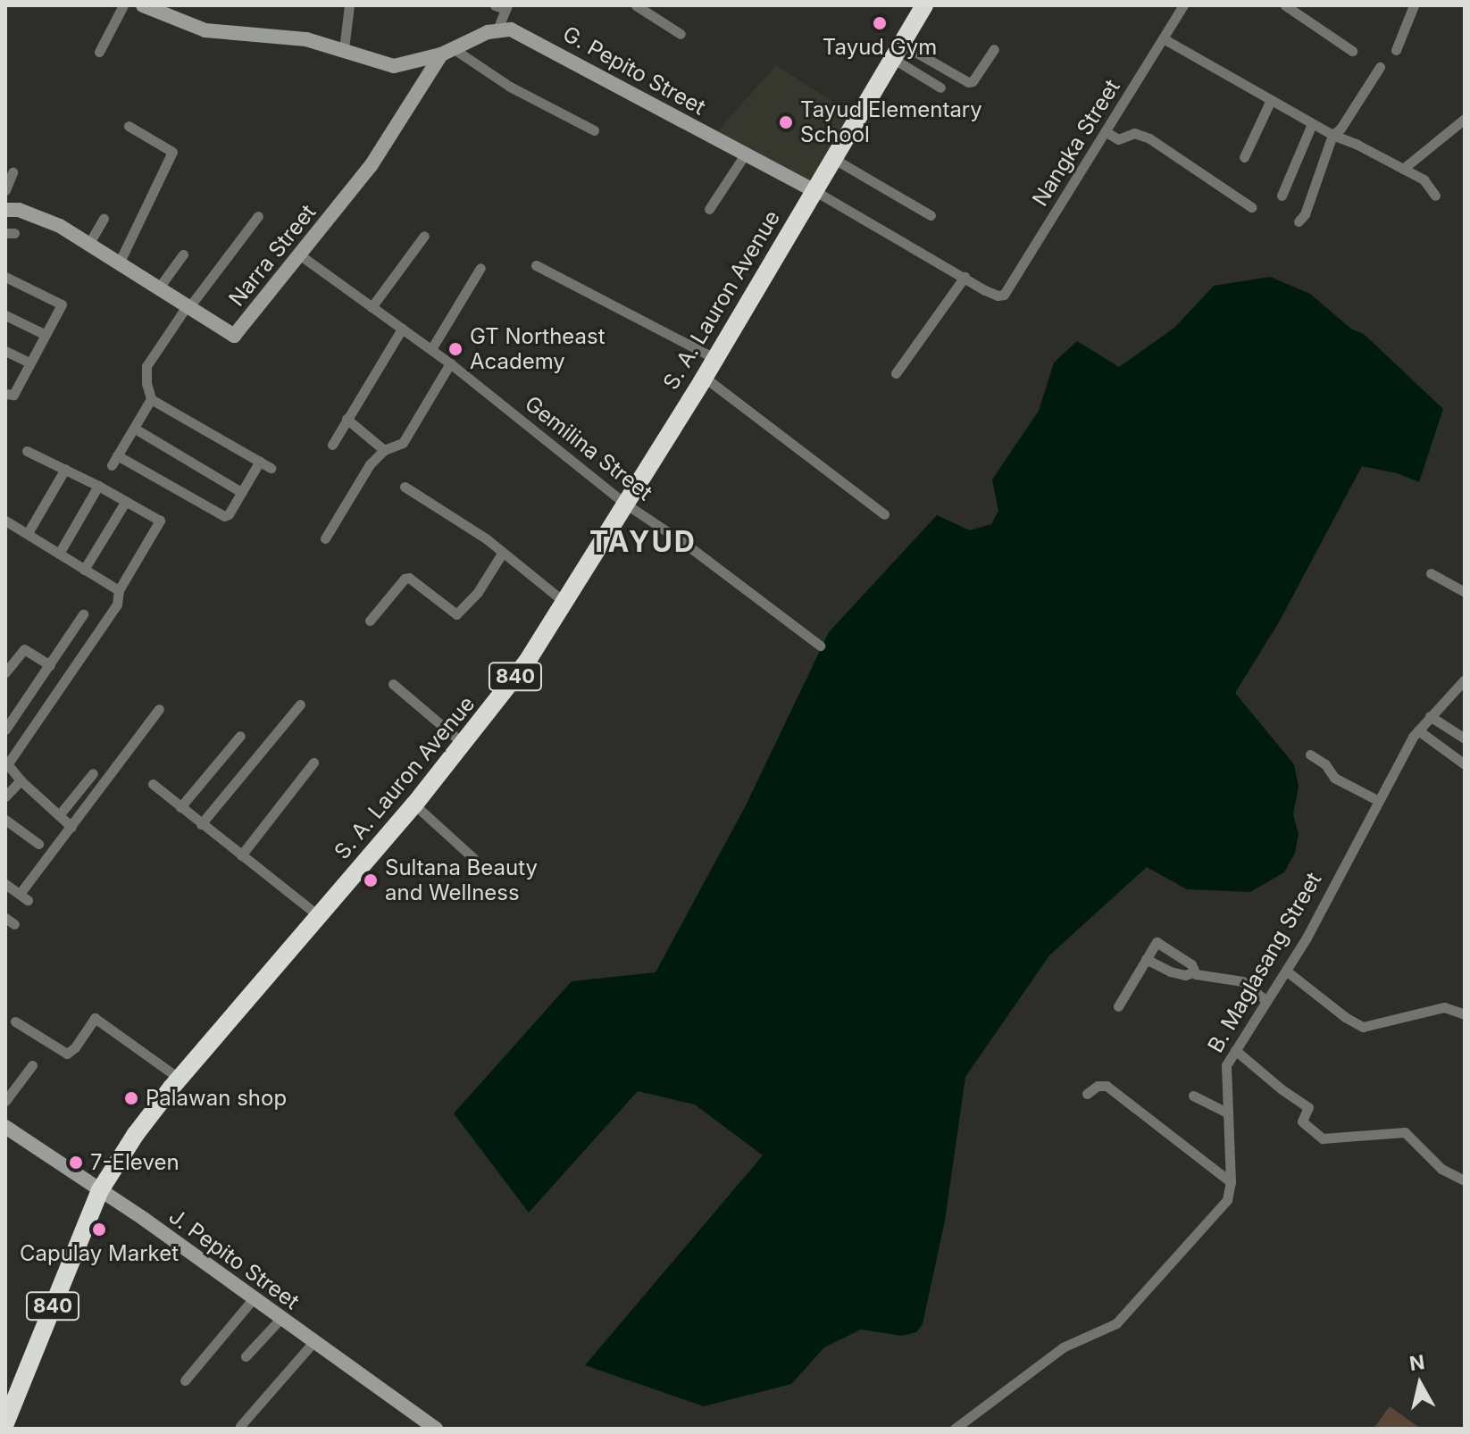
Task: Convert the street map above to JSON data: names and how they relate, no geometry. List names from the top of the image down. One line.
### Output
{"streets":{"highway":["S. A. Lauron Avenue","840"],"street":["G. Pepito Street","Nangka Street","Narra Street","Gemilina Street","B. Maglasang Street","J. Pepito Street"]},"crossings":[["G. Pepito Street","Nangka Street"],["G. Pepito Street","S. A. Lauron Avenue"],["Narra Street","Gemilina Street"],["S. A. Lauron Avenue","Gemilina Street"],["S. A. Lauron Avenue","J. Pepito Street"]],"districts":["TAYUD"],"places":["Tayud Gym","Tayud Elementary School","GT Northeast Academy","Sultana Beauty and Wellness","Palawan shop","7-Eleven","Capulay Market"],"north":"top"}
